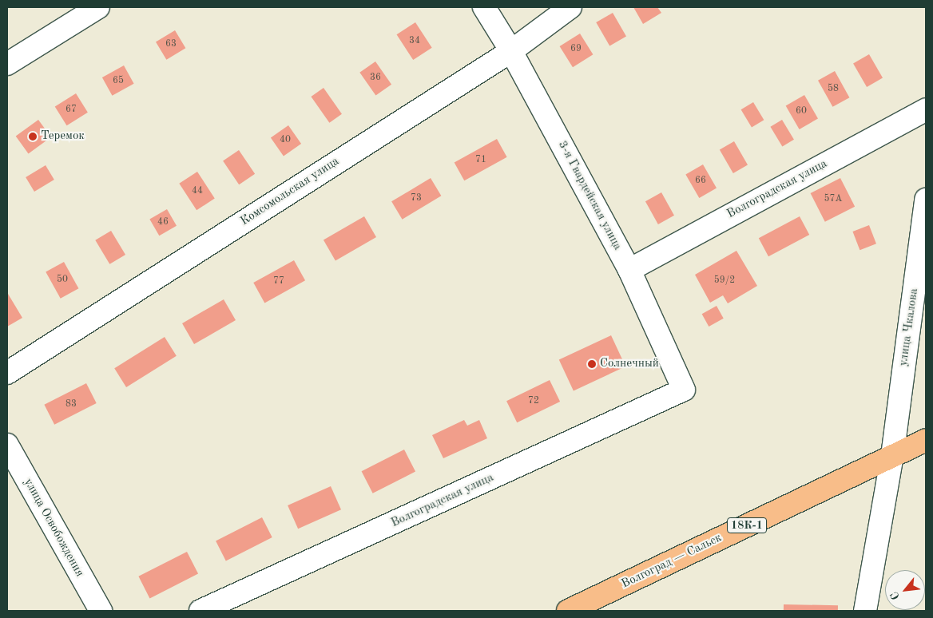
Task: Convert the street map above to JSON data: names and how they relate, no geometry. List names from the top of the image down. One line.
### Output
{"streets":{"main road":["18К-1","Волгоград — Сальск"],"street":["Волгоградская улица","Комсомольская улица","3-я Гвардейская улица","улица Чкалова","улица Освобождения"]},"crossings":[["Волгоградская улица","3-я Гвардейская улица"],["Комсомольская улица","3-я Гвардейская улица"],["улица Чкалова","Волгоград — Сальск"]],"places":["Теремок","Солнечный"],"house_numbers":["34","63","69","36","65","58","67","60","40","71","66","44","73","57А","46","50","59/2","77","72","83"],"north":"bottom left"}
